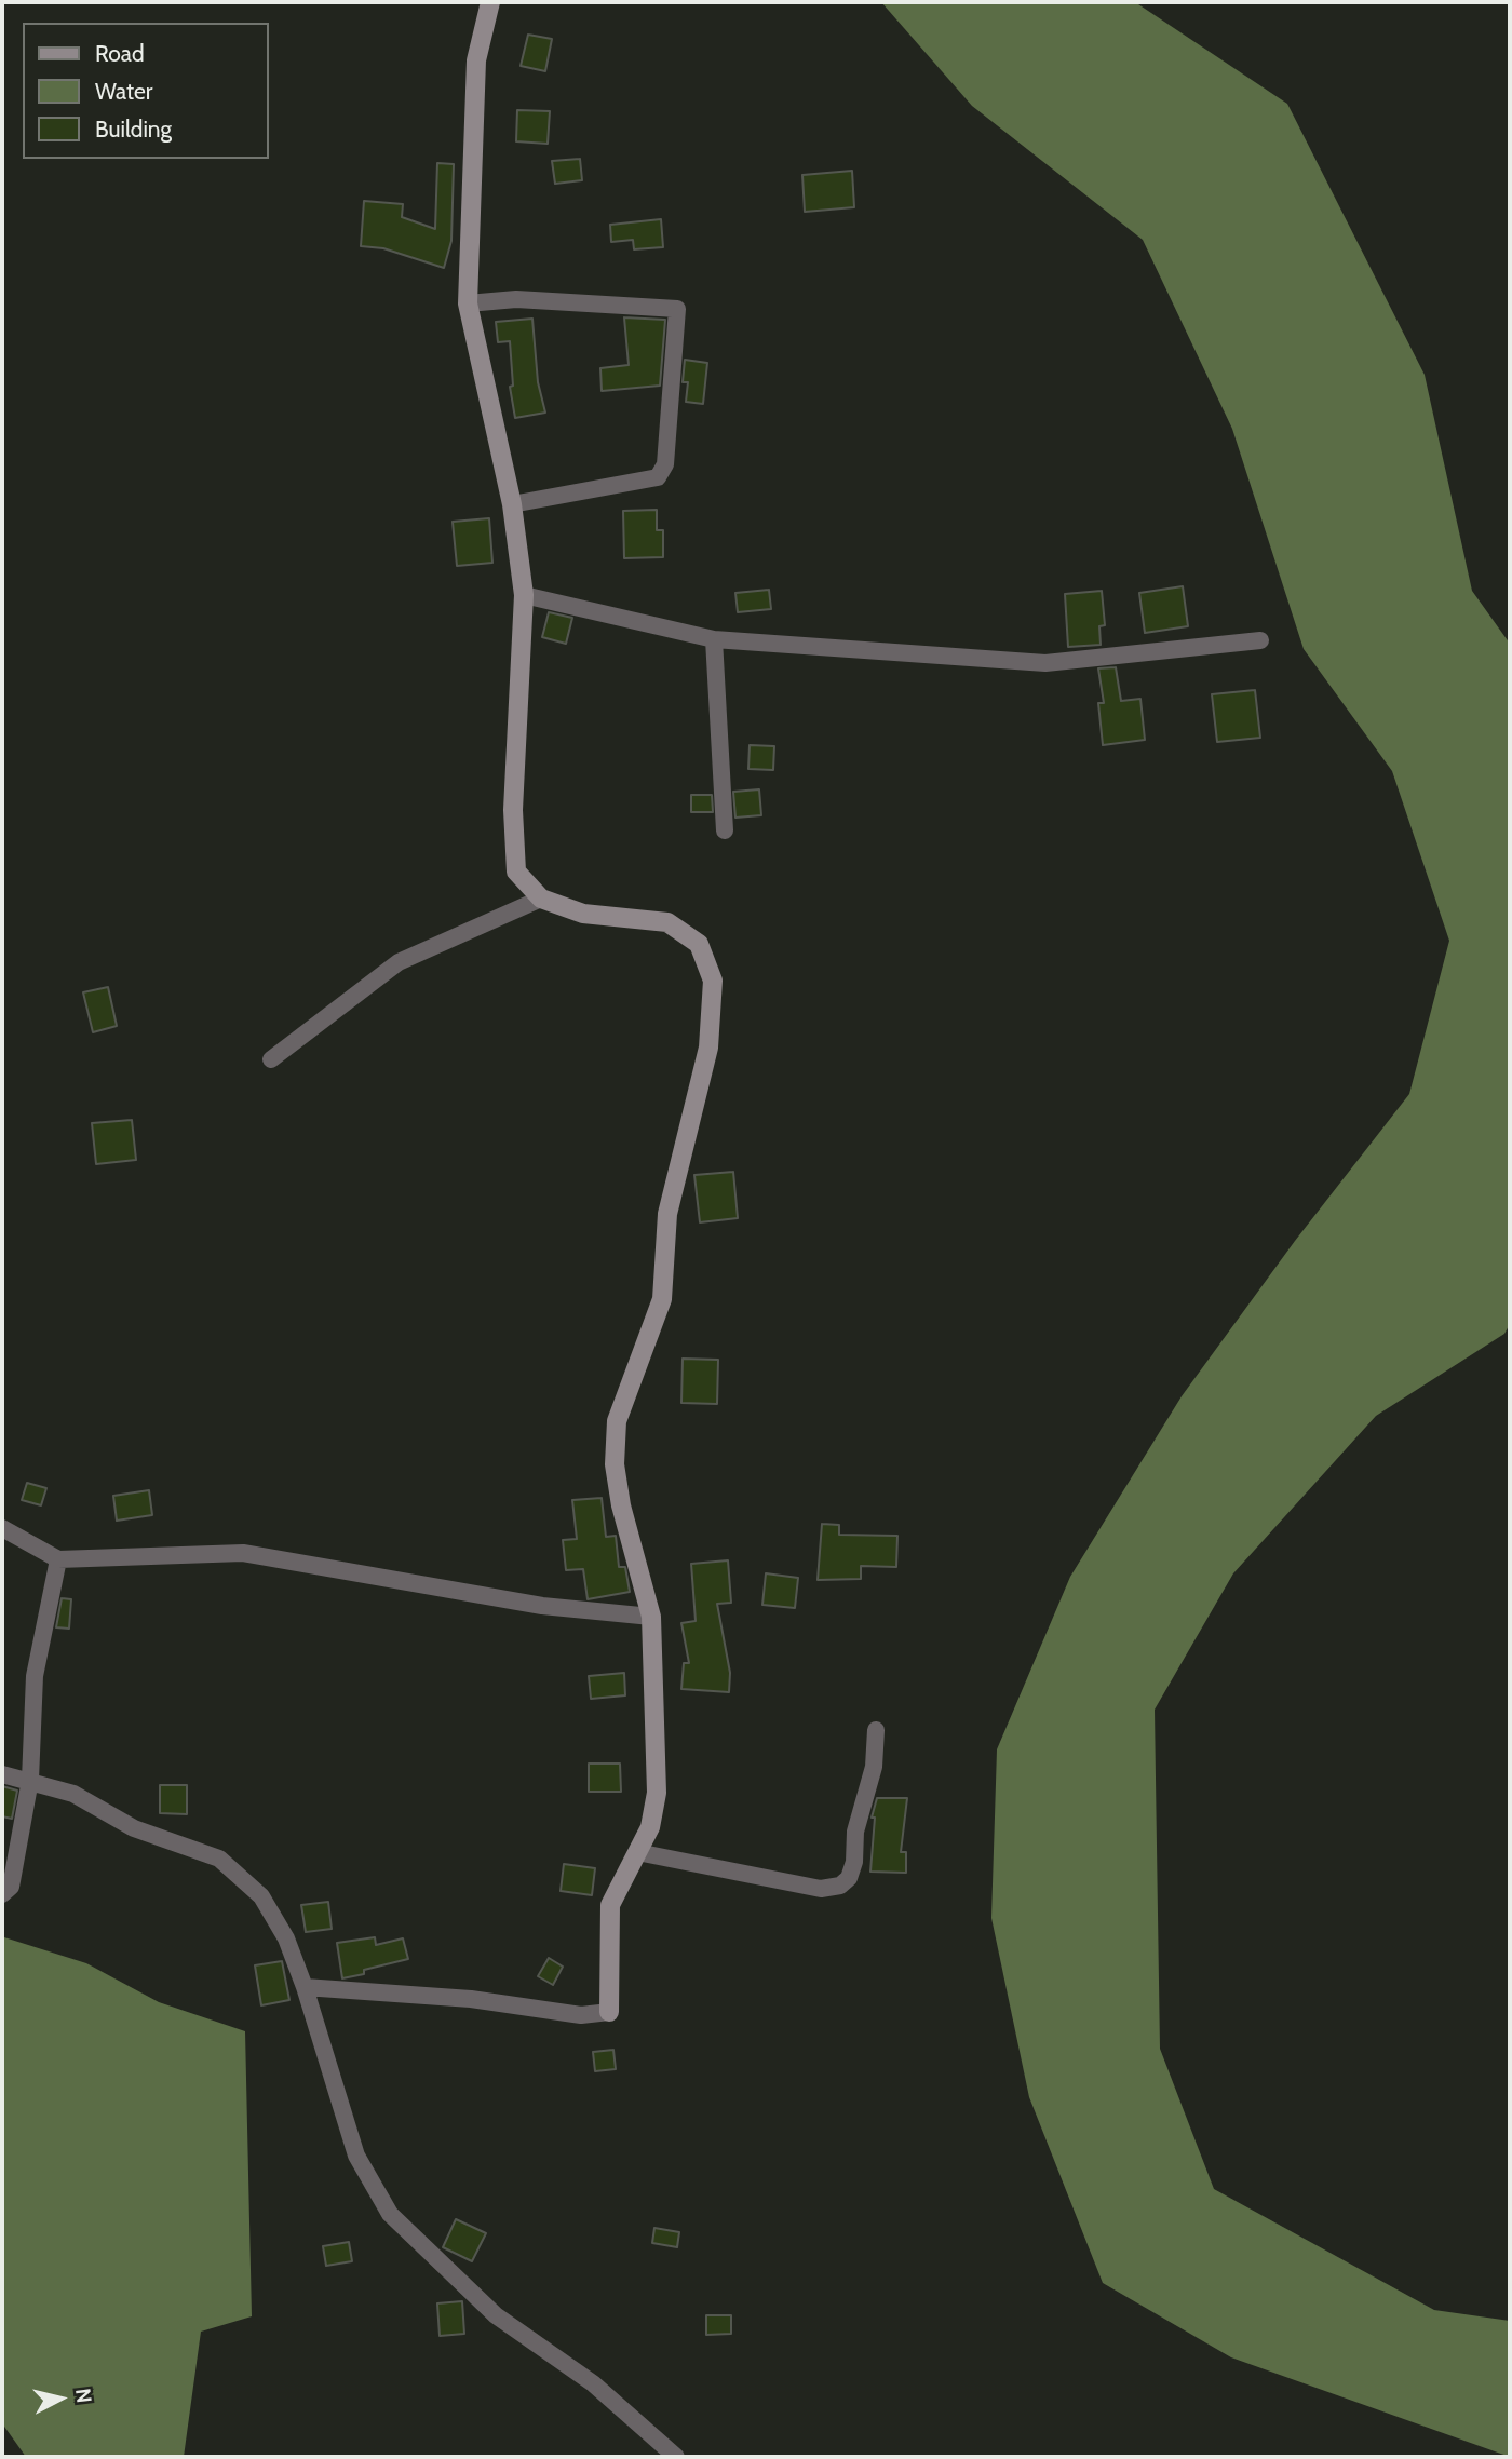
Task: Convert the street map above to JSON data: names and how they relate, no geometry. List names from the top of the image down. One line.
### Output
{"legend":["Road","Water","Building"],"north":"right"}
